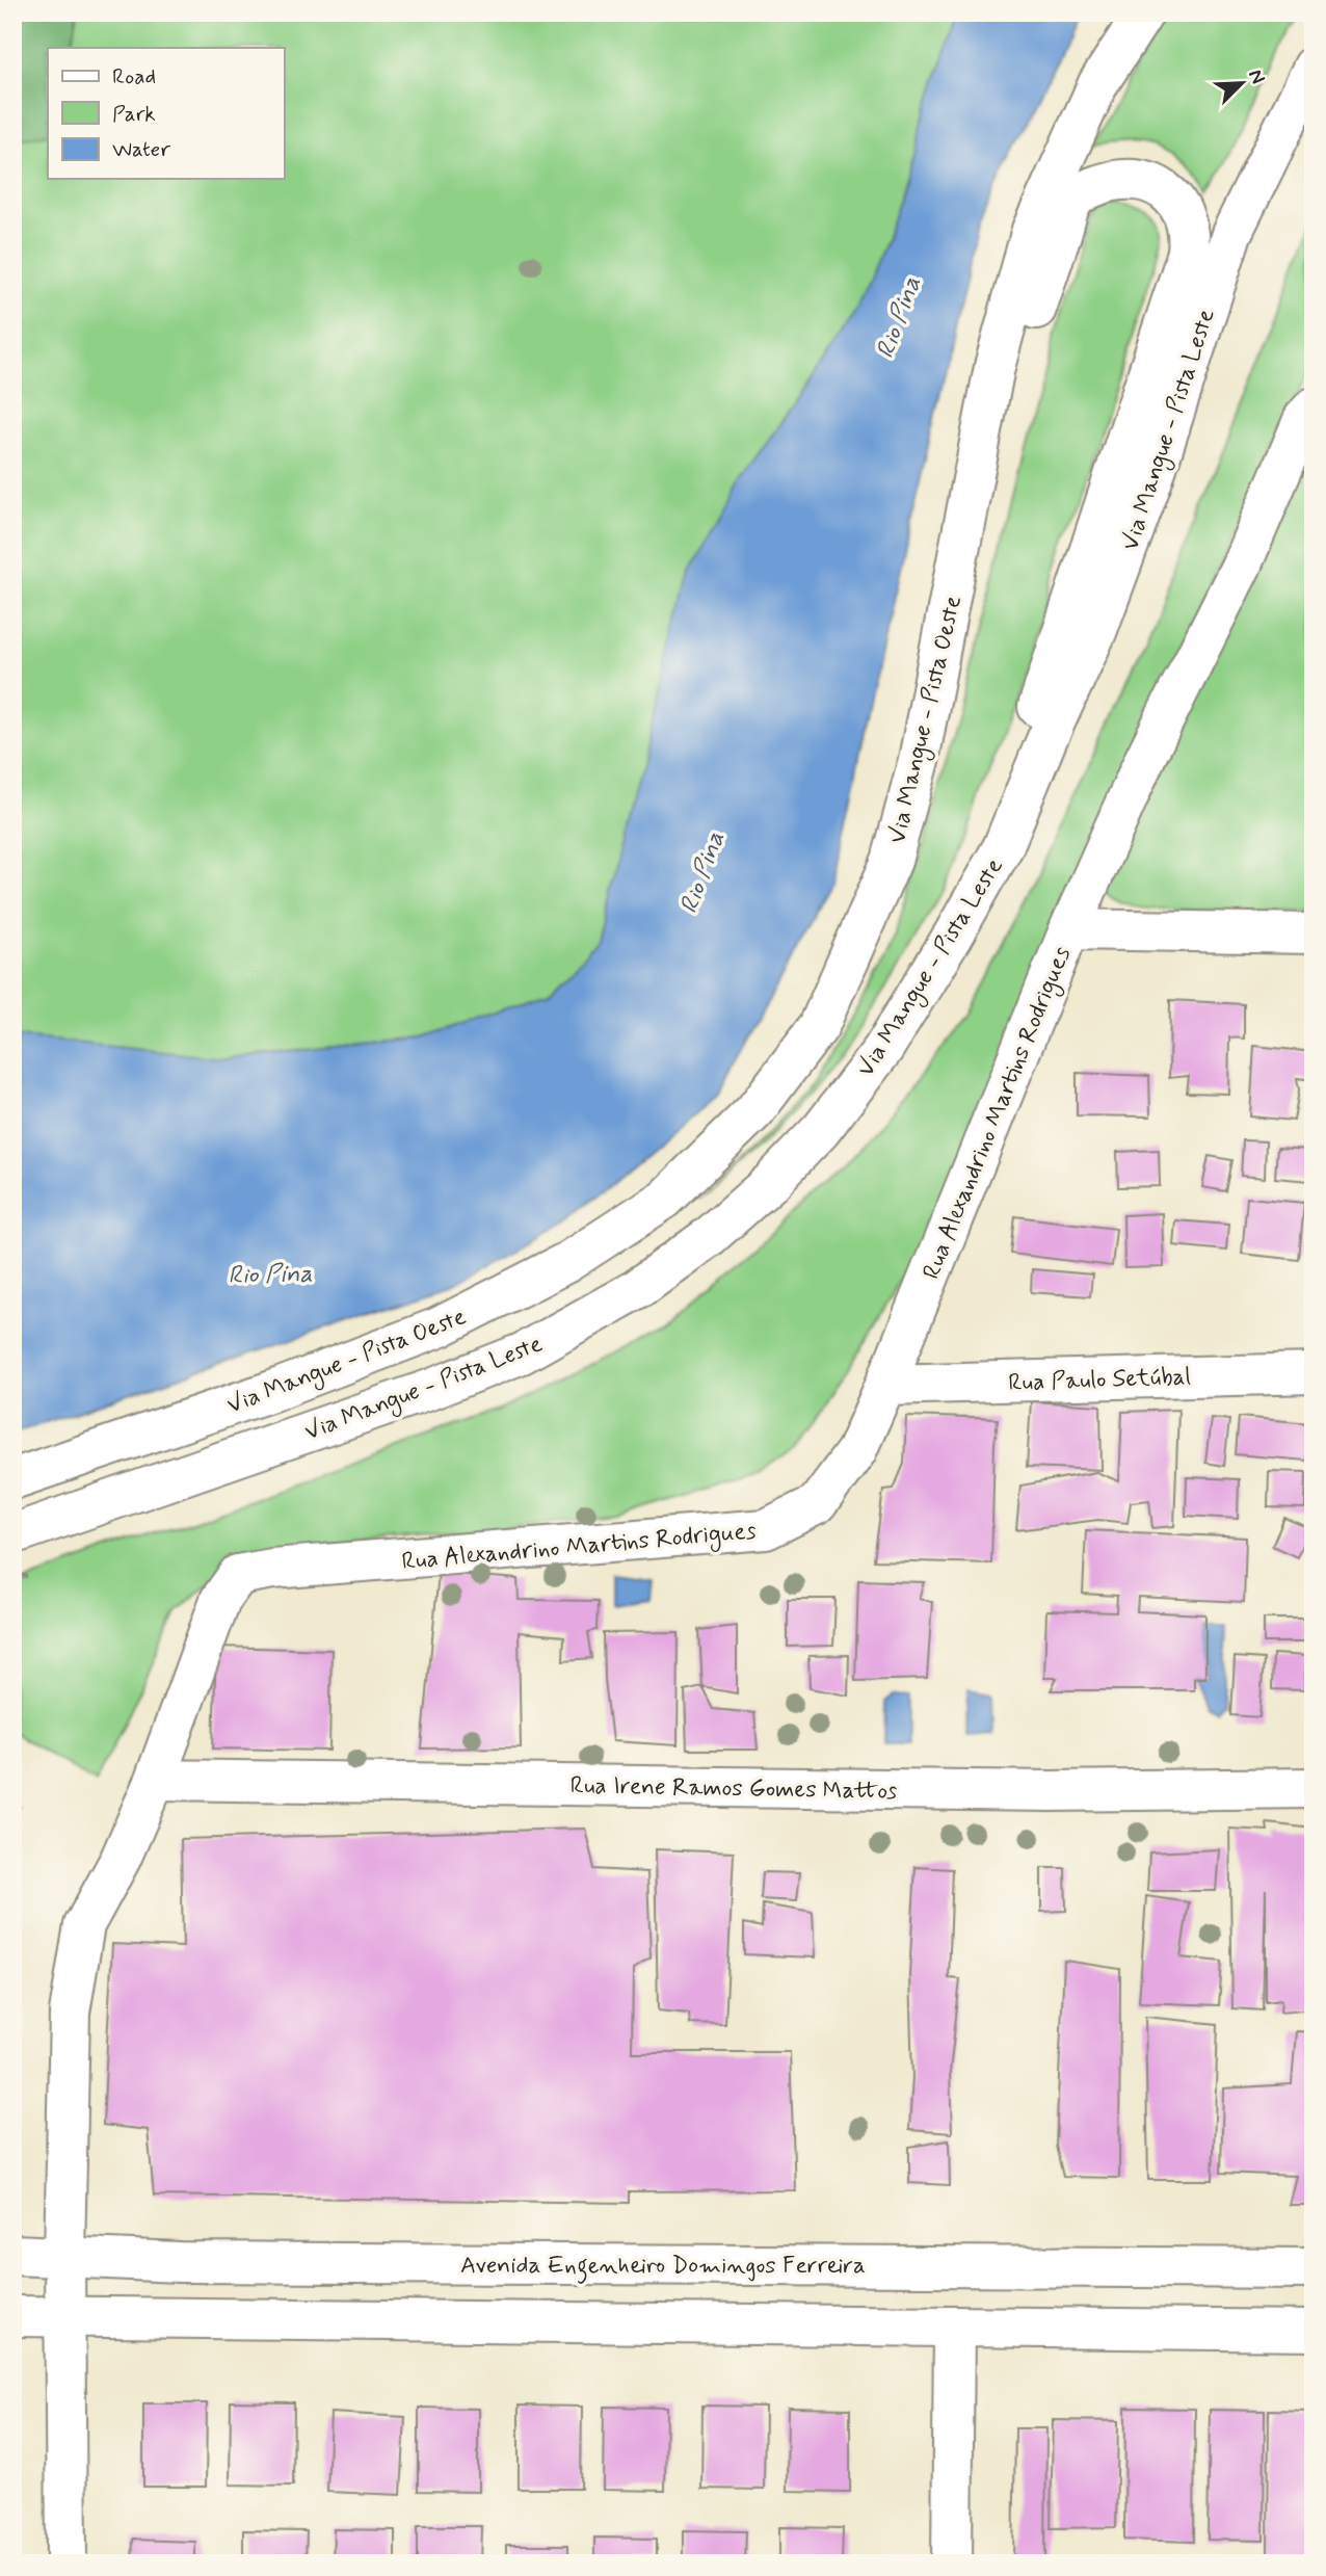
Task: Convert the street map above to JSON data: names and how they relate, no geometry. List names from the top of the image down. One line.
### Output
{"streets":{"main road":["Via Mangue - Pista Leste","Via Mangue - Pista Oeste","Rua Alexandrino Martins Rodrigues","Rua Paulo Setúbal","Rua Irene Ramos Gomes Mattos","Avenida Engenheiro Domingos Ferreira"]},"crossings":[["Rua Alexandrino Martins Rodrigues","Rua Paulo Setúbal"],["Rua Alexandrino Martins Rodrigues","Rua Irene Ramos Gomes Mattos"],["Rua Alexandrino Martins Rodrigues","Avenida Engenheiro Domingos Ferreira"]],"water":["Rio Pina"],"legend":["Road","Park","Water"],"north":"top right"}
